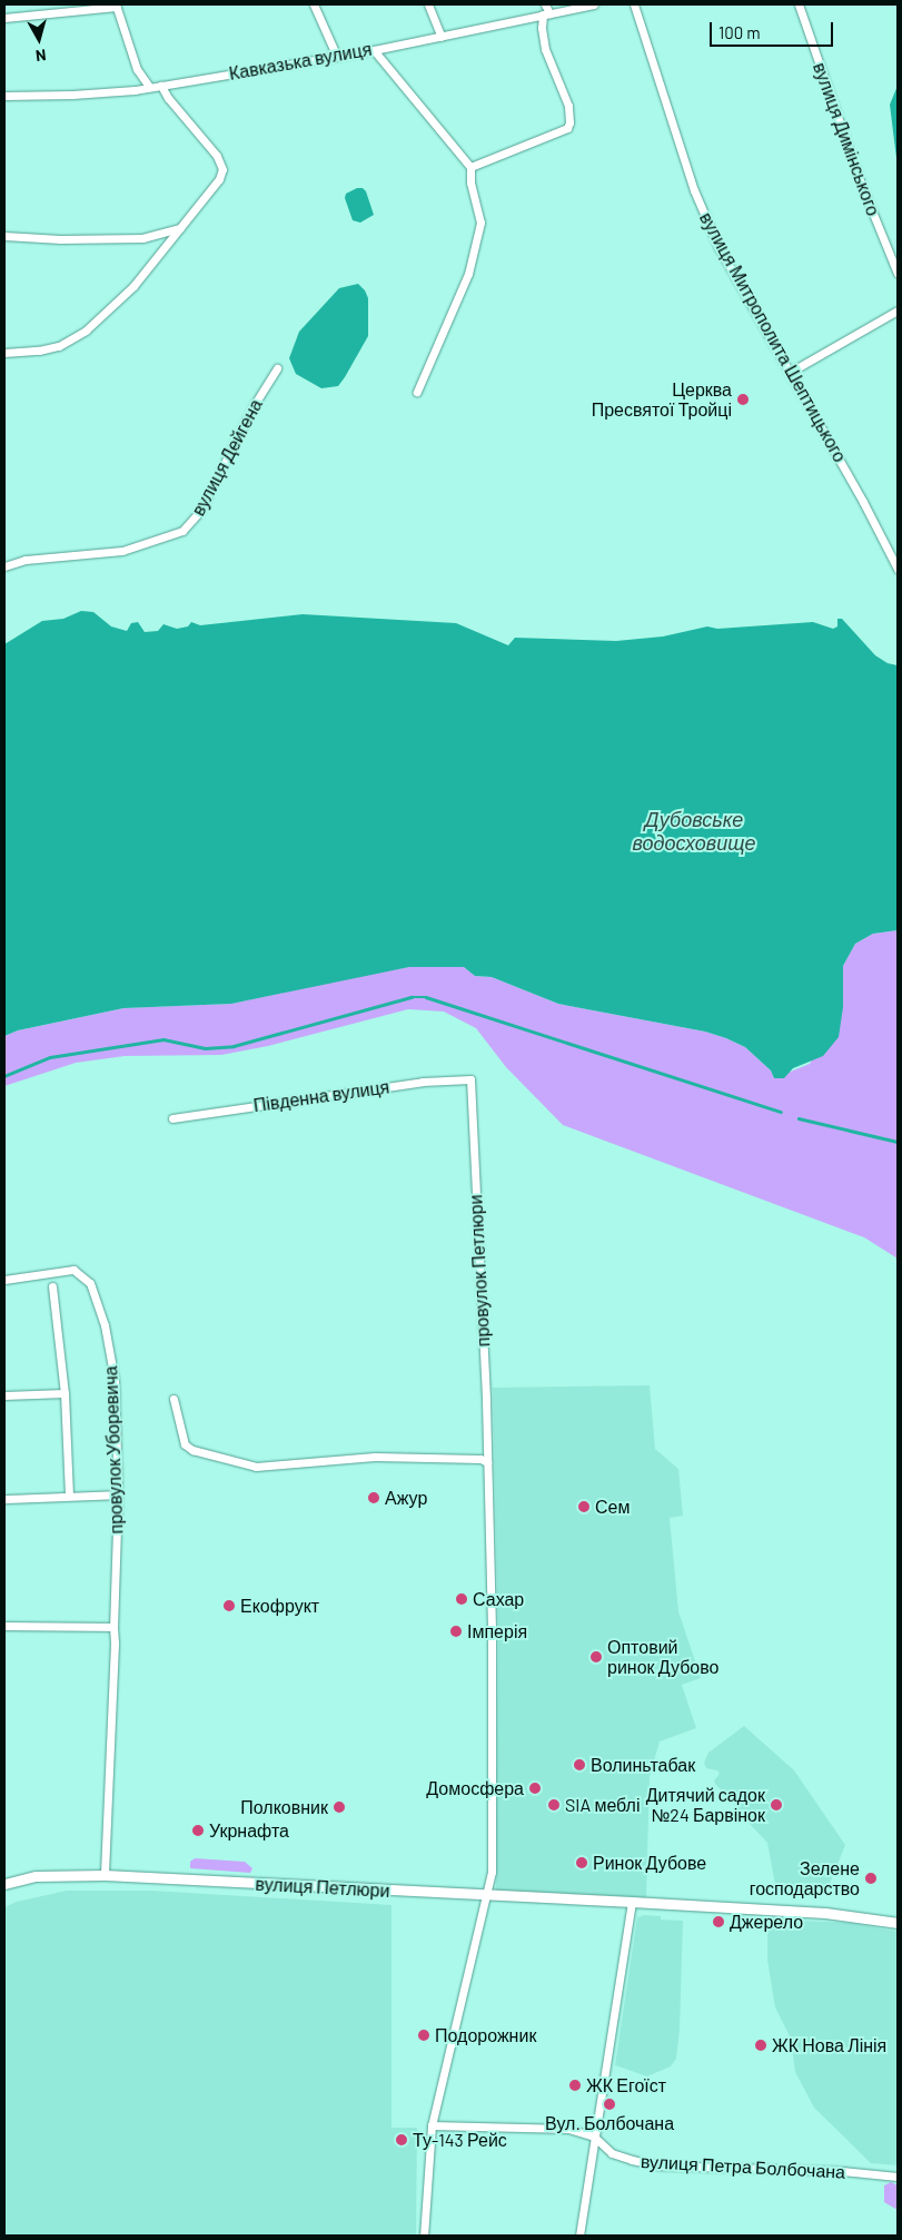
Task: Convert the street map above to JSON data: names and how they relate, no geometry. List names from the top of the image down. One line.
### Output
{"streets":{"main road":["вулиця Петлюри"],"street":["Кавказька вулиця","вулиця Димінського","вулиця Митрополита Шептицького","вулиця Дейгена","Південна вулиця","провулок Петлюри","провулок Уборевича","вулиця Петра Болбочана"]},"crossings":[["Південна вулиця","провулок Петлюри"],["провулок Петлюри","вулиця Петлюри"],["провулок Петлюри","вулиця Петра Болбочана"]],"water":["Дубовське водосховище"],"places":["Церква Пресвятої Тройці","Ажур","Сем","Сахар","Екофрукт","Імперія","Оптовий ринок Дубово","Волиньтабак","Домосфера","SIA меблі","Дитячий садок №24 Барвінок","Полковник","Укрнафта","Ринок Дубове","Зелене господарство","Джерело","Подорожник","ЖК Нова Лінія","ЖК Егоїст","Вул. Болбочана","Ту-143 Рейс"],"scale_bar":"100 m","north":"bottom"}
